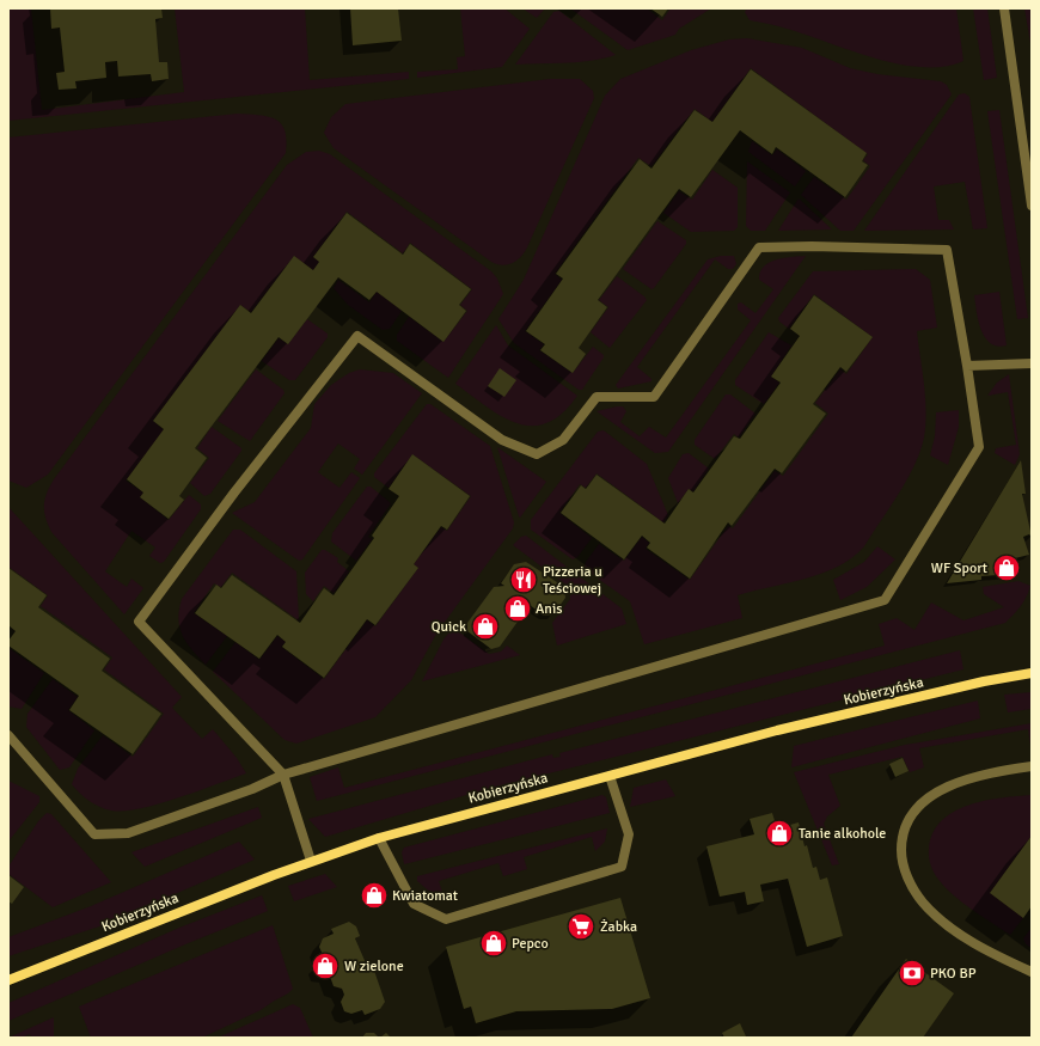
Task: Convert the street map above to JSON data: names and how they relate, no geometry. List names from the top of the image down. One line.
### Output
{"streets":{"street":["Kobierzyńska"]},"places":{"shop":["WF Sport","Anis","Quick","Tanie alkohole","Kwiatomat","Pepco","W zielone"],"restaurant":["Pizzeria u Teściowej"],"supermarket":["Żabka"],"bank":["PKO BP"]}}
